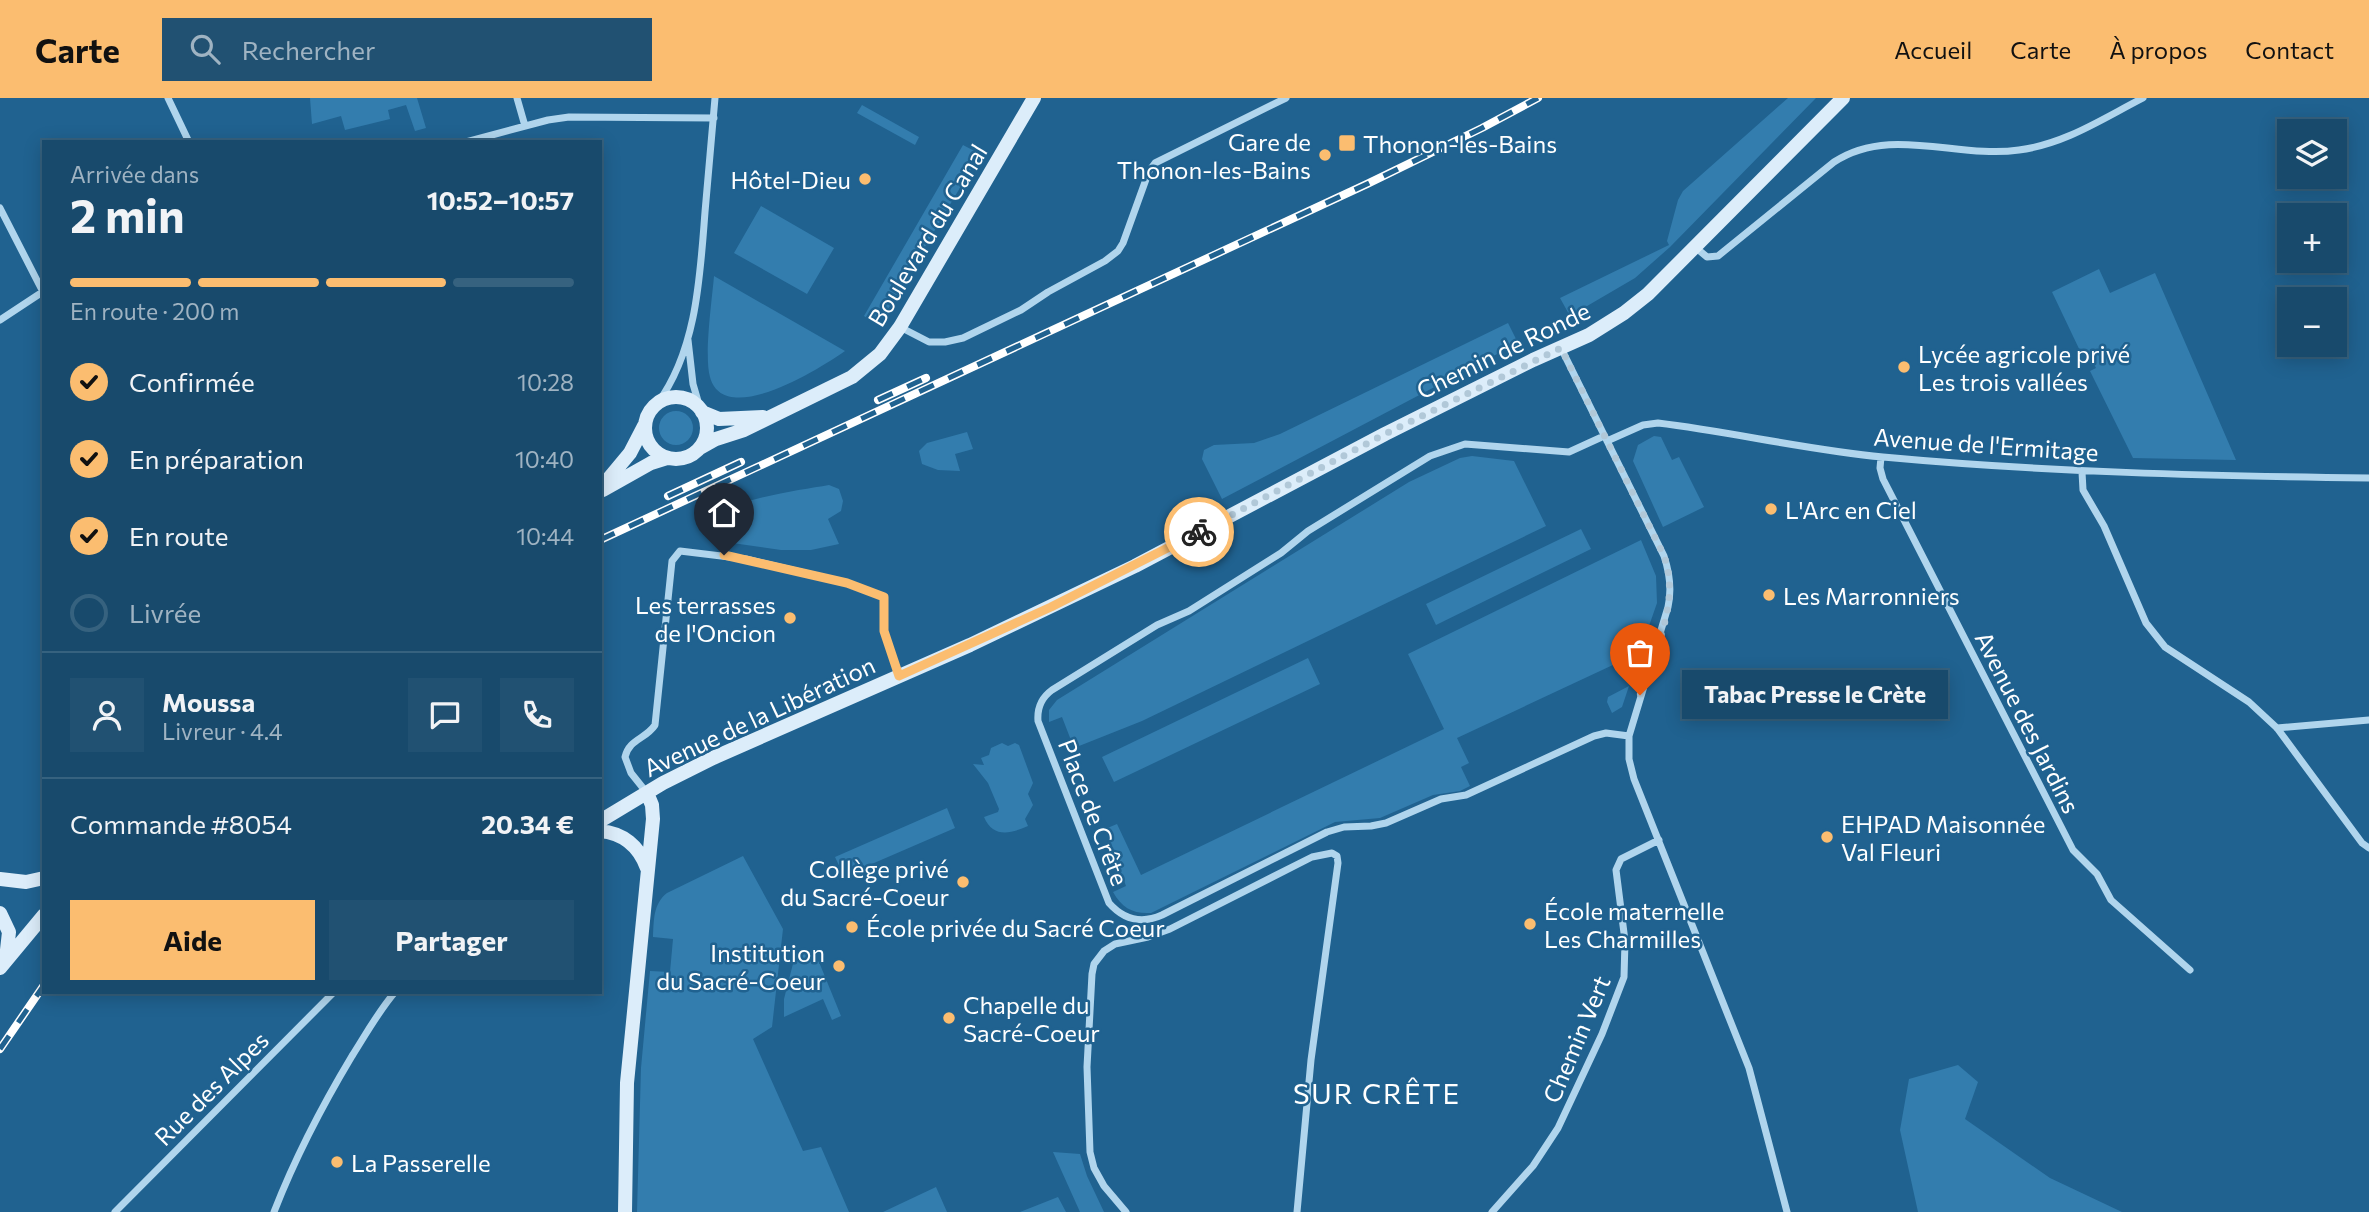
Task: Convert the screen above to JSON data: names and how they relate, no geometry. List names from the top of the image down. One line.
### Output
{"streets":{"main road":["Boulevard du Canal","Chemin de Ronde","Avenue de la Libération"],"street":["Avenue de l'Ermitage","Avenue des Jardins","Place de Crête","Chemin Vert","Rue des Alpes"]},"crossings":[["Chemin de Ronde","Avenue de la Libération"],["Avenue de l'Ermitage","Avenue des Jardins"],["Avenue de l'Ermitage","Place de Crête"]],"districts":["SUR CRÊTE"],"places":{"transit":["Thonon-les-Bains"],"other":["Gare de Thonon-les-Bains","Hôtel-Dieu","Lycée agricole privé Les trois vallées","L'Arc en Ciel","Les Marronniers","Les terrasses de l'Oncion","Tabac Presse le Crète","EHPAD Maisonnée Val Fleuri","Collège privé du Sacré-Coeur","École maternelle Les Charmilles","École privée du Sacré Coeur","Institution du Sacré-Coeur","Chapelle du Sacré-Coeur","La Passerelle"]},"page":{"header":"Carte","search":"Rechercher","nav":["Accueil","Carte","À propos","Contact"],"map_buttons":["+","−"],"heading":["2 min","Arrivée dans","10:52–10:57"],"panel":["Moussa","Livreur · 4.4","Commande #8054","20.34 €"],"bar":"En route · 200 m","list":[["Confirmée","10:28"],["En préparation","10:40"],["En route","10:44"],"Livrée"],"bubble":"Tabac Presse le Crète","buttons":["Aide","Partager"]}}
